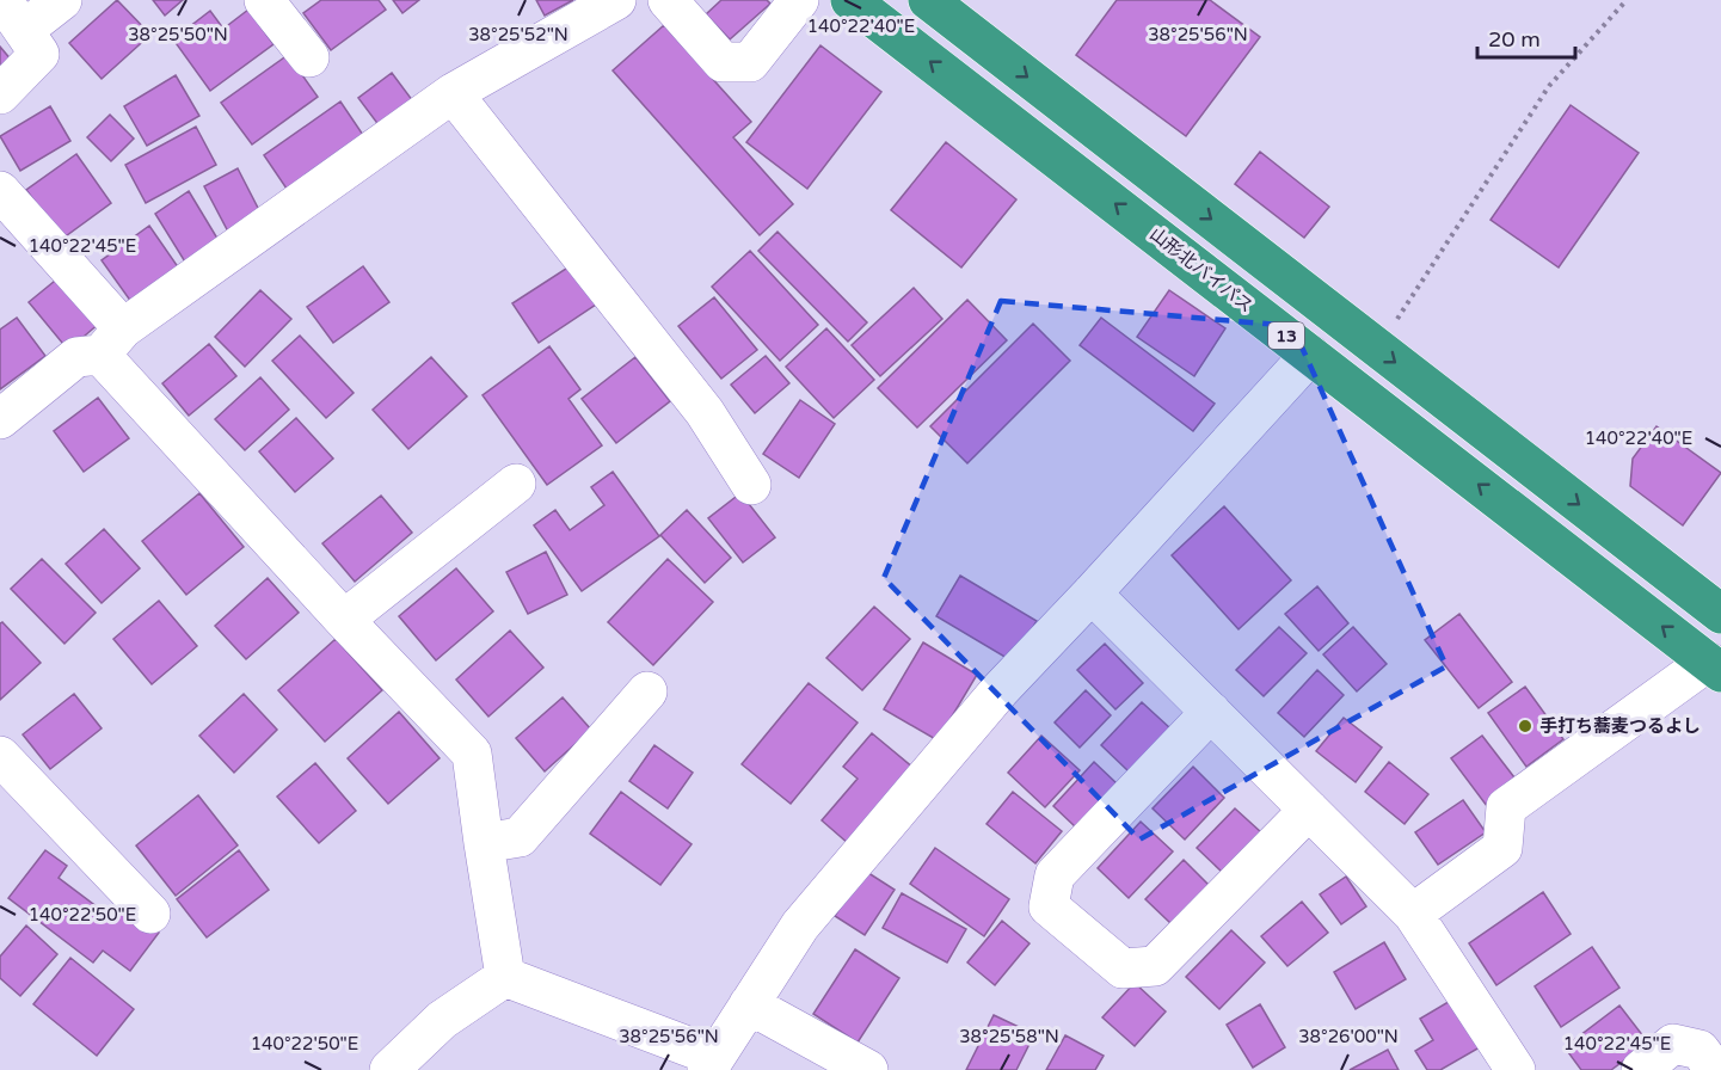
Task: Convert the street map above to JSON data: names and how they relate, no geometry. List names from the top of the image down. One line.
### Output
{"streets":{"highway":["山形北バイパス","13"]},"places":["手打ち蕎麦つるよし"],"scale_bar":"20 m","coordinates":["140°22'40\"E","38°25'50\"N","38°25'52\"N","38°25'56\"N","140°22'45\"E","140°22'50\"E","38°25'58\"N","38°26'00\"N"]}
